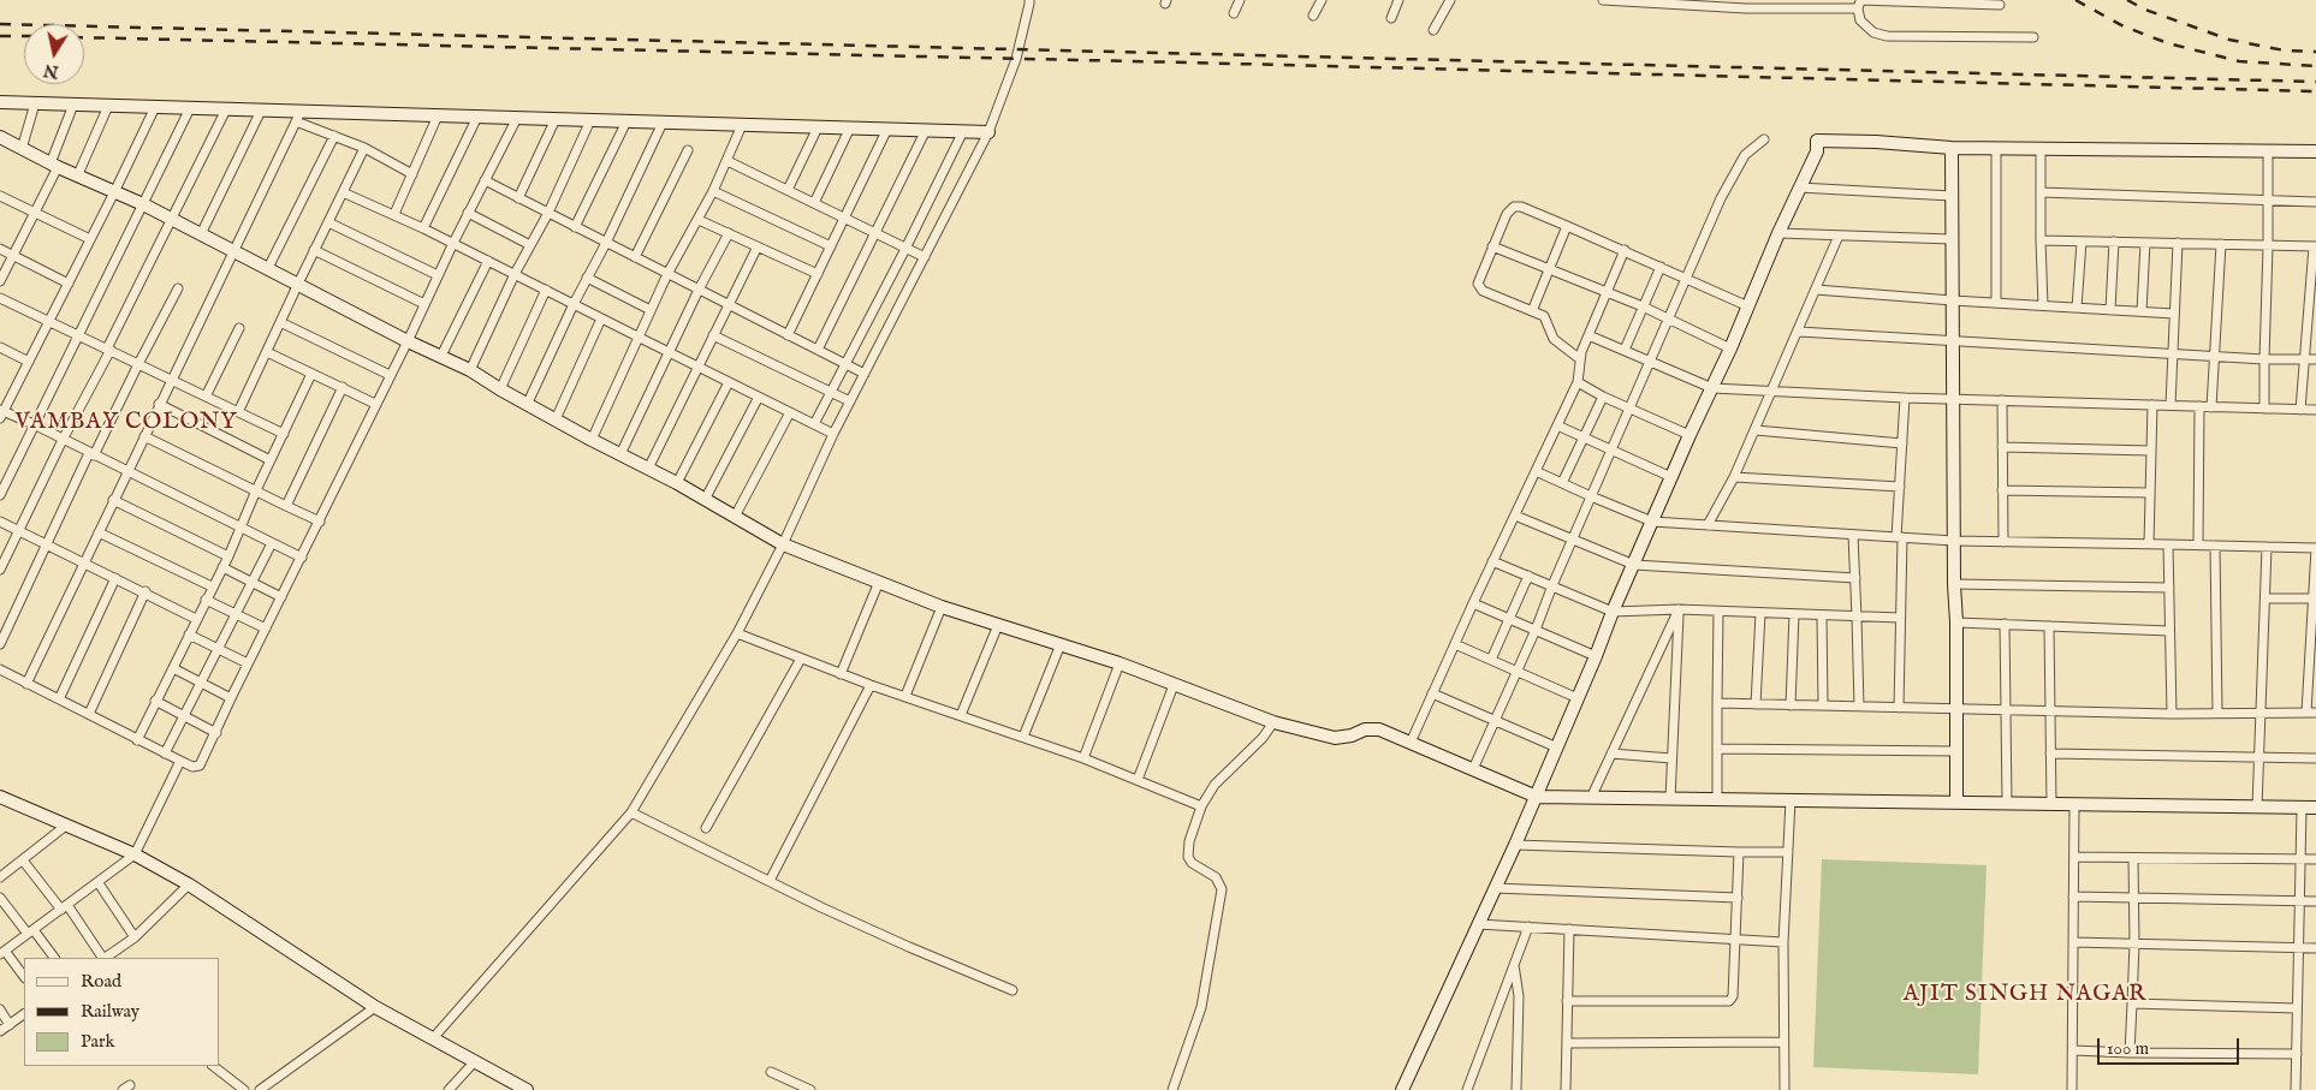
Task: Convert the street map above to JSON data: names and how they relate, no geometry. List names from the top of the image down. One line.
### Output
{"districts":["VAMBAY COLONY","AJIT SINGH NAGAR"],"legend":["Road","Railway","Park"],"scale_bar":"100 m","north":"bottom"}
